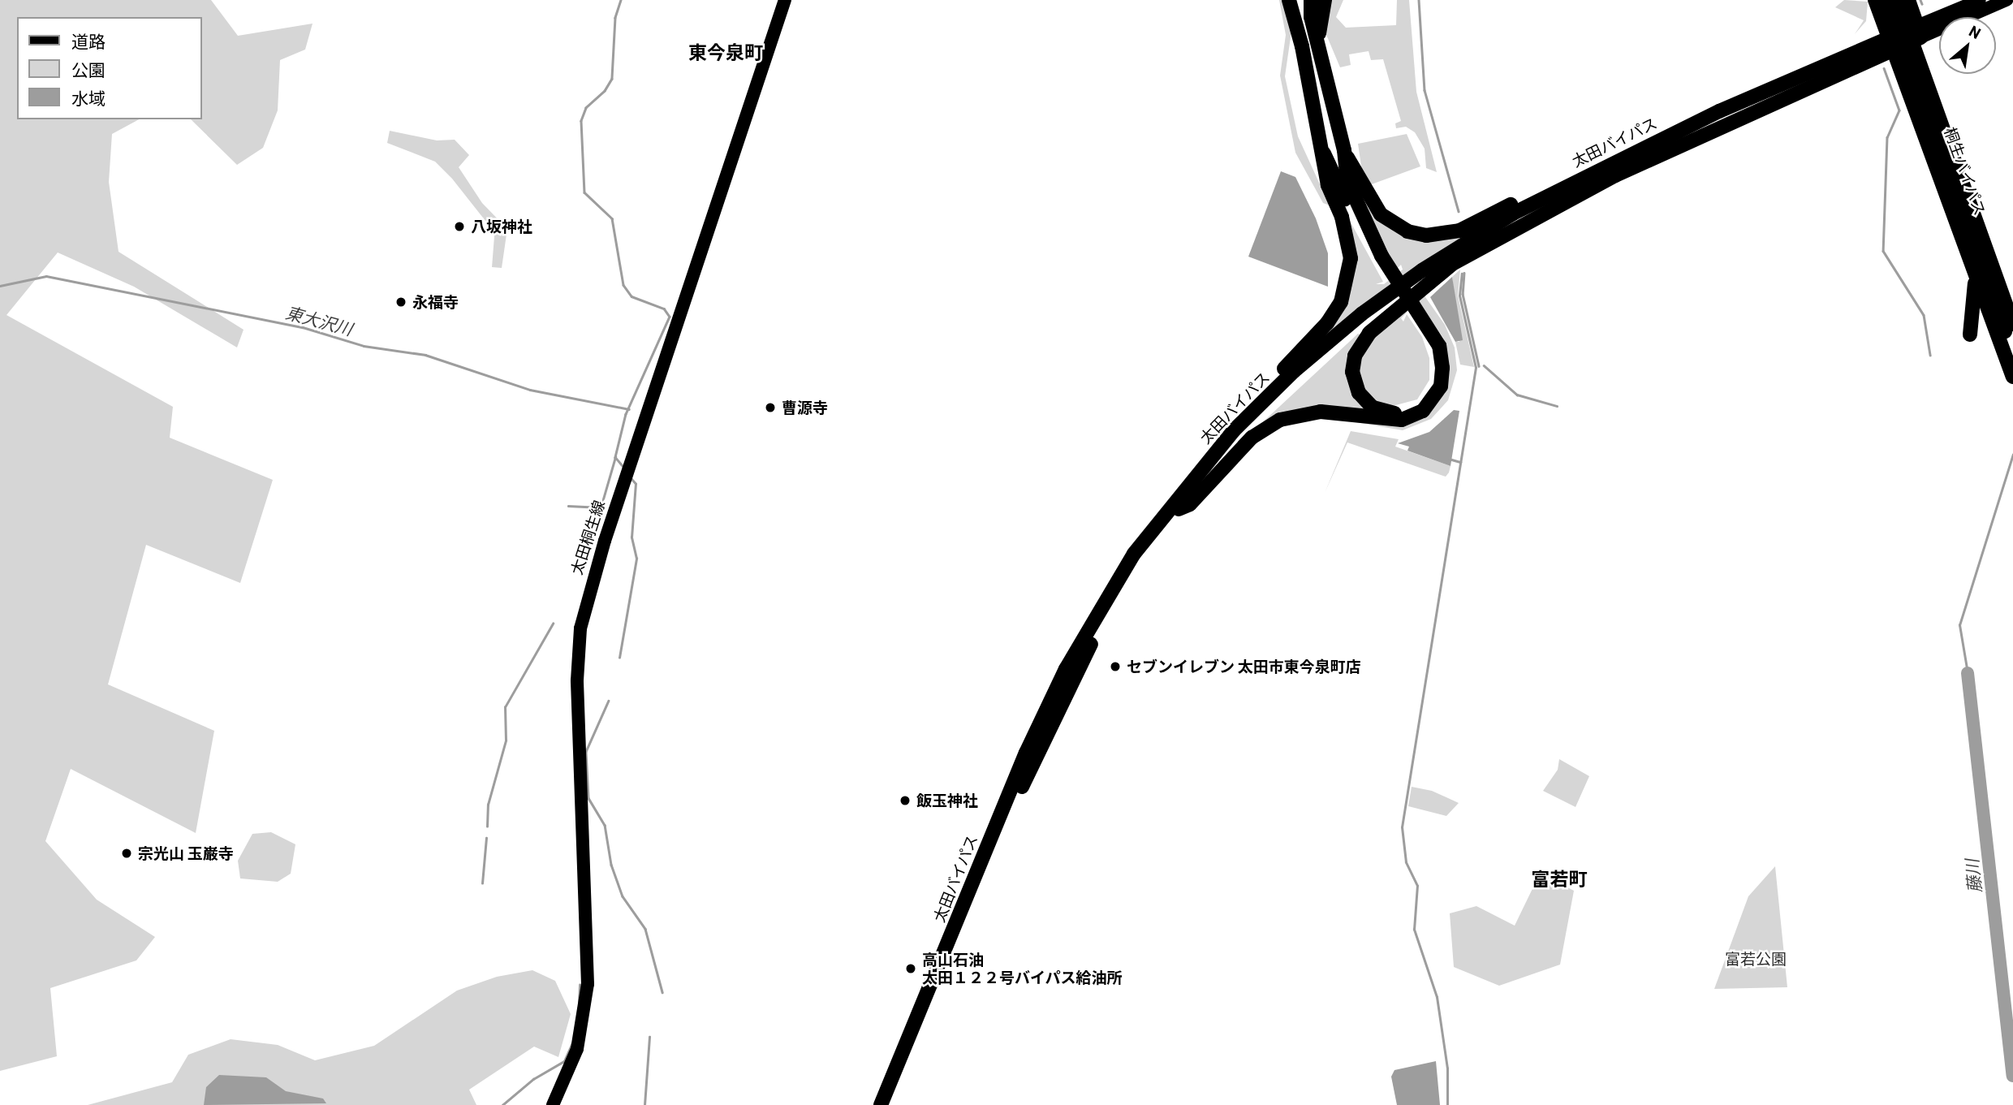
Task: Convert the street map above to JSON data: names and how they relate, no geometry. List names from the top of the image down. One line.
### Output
{"streets":{"highway":["太田バイパス","桐生バイパス"],"main road":["太田桐生線"]},"districts":["東今泉町","富若町"],"water":["東大沢川","藤川"],"parks":["富若公園"],"places":["八坂神社","永福寺","曹源寺","セブンイレブン 太田市東今泉町店","飯玉神社","宗光山 玉巌寺","高山石油 太田１２２号バイパス給油所"],"legend":["道路","公園","水域"],"north":"top right"}
